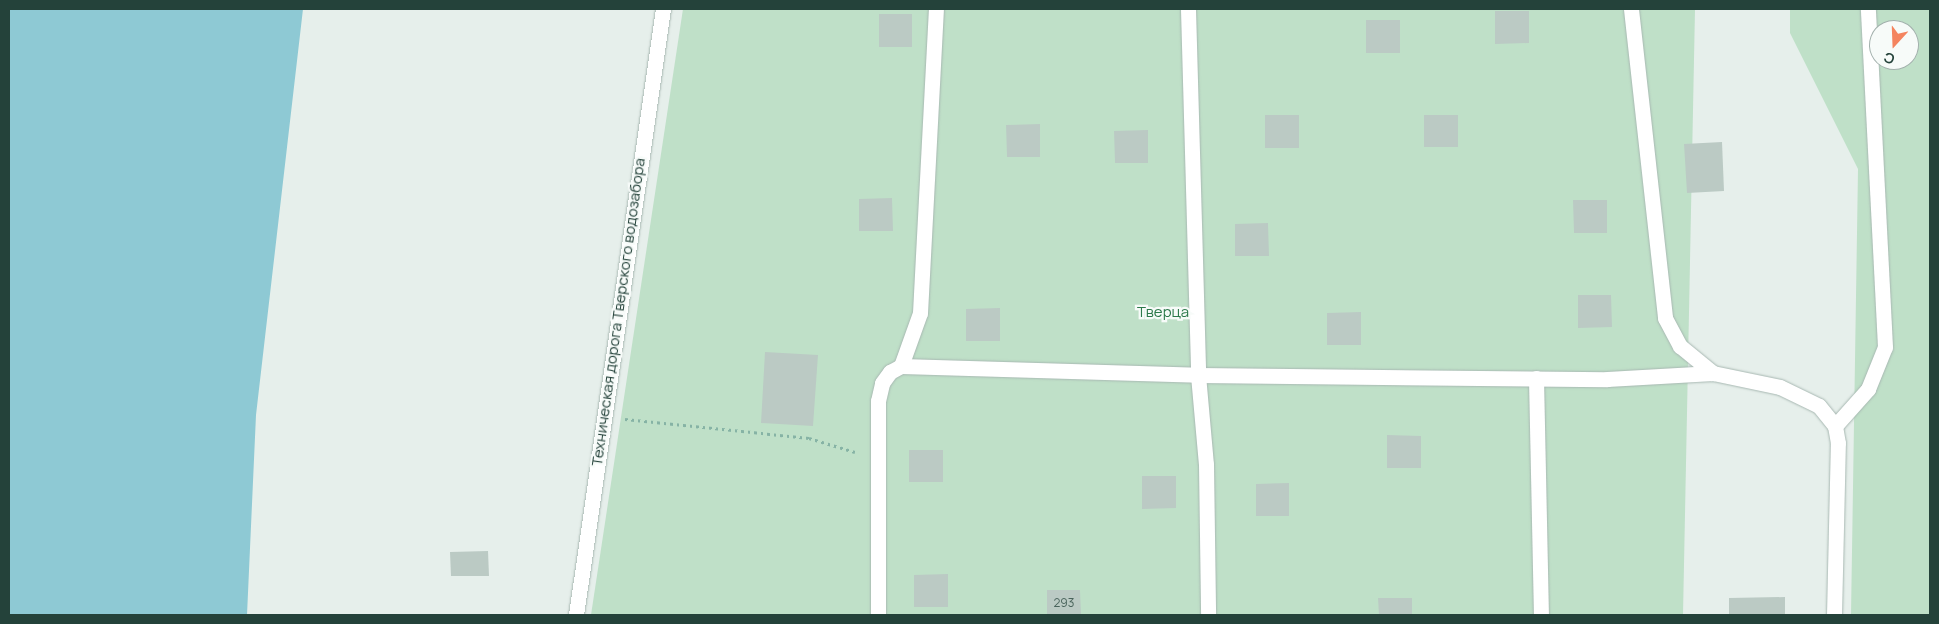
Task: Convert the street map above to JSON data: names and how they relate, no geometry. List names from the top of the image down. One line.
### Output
{"streets":{"street":["Техническая дорога Тверского водозабора"]},"parks":["Тверца"],"house_numbers":["293"],"north":"bottom"}
